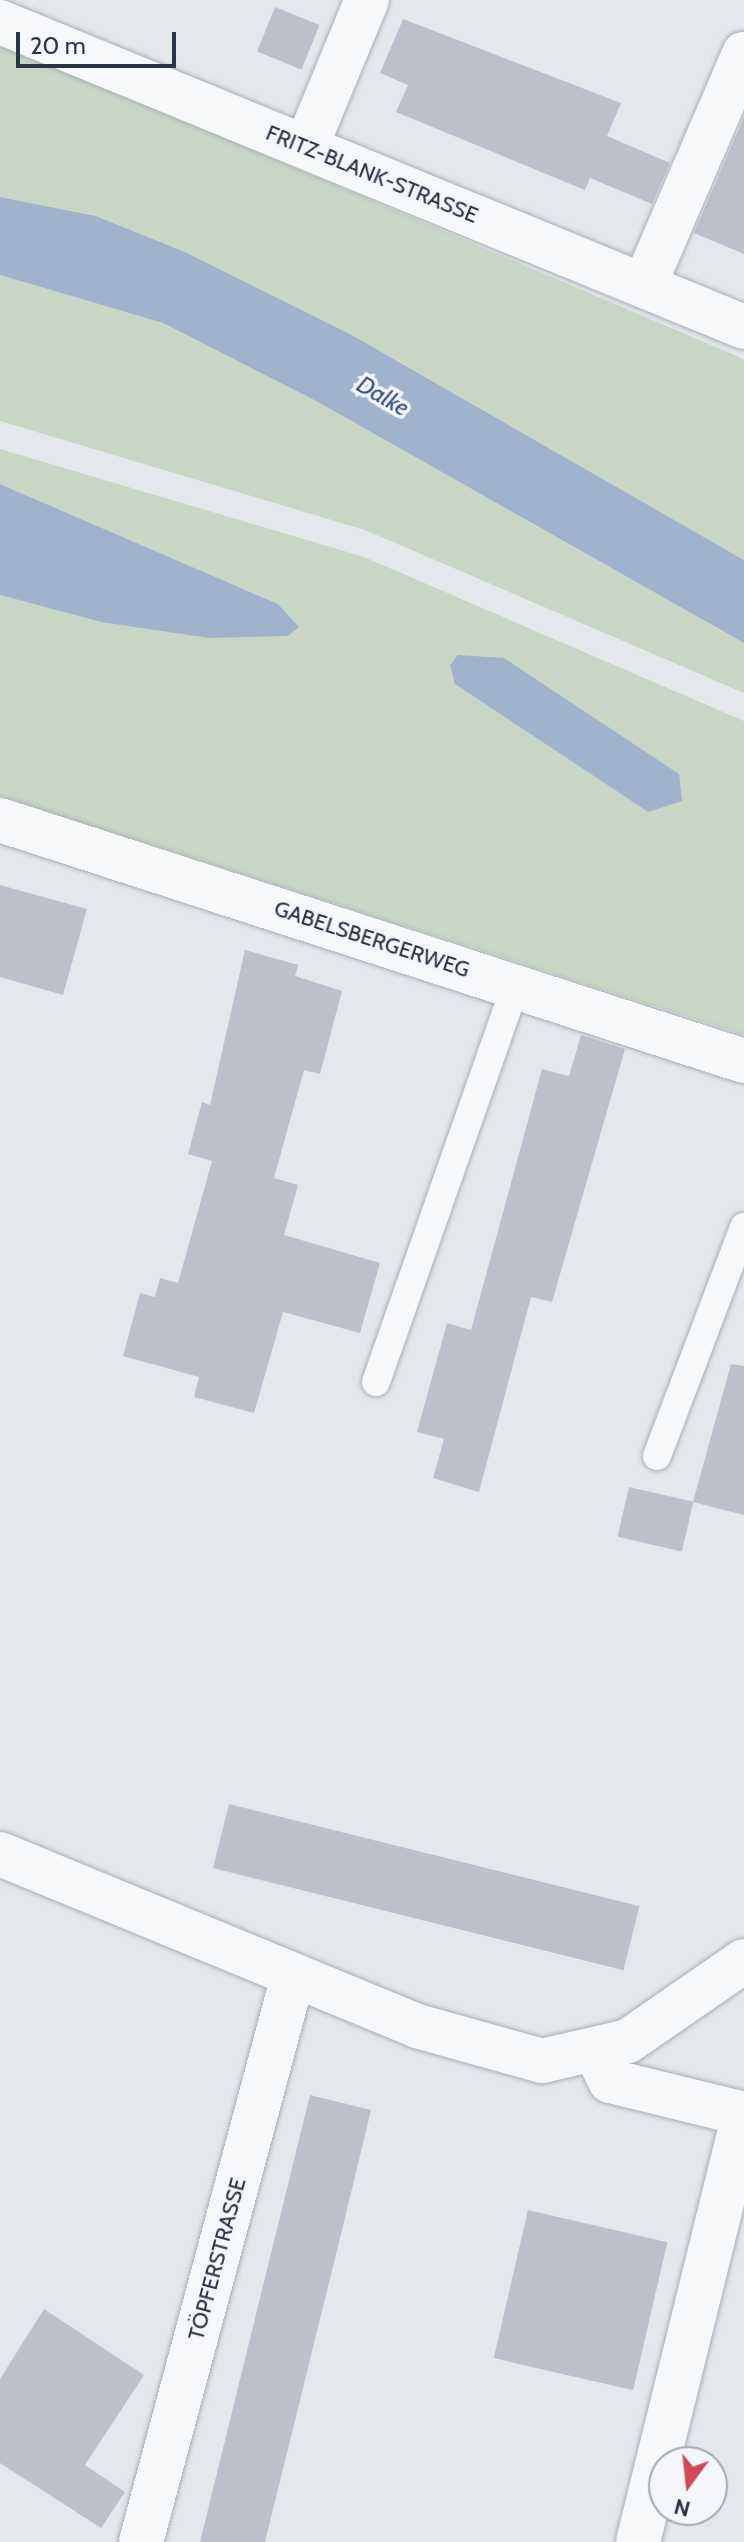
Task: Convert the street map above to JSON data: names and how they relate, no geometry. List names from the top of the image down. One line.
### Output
{"streets":{"street":["FRITZ-BLANK-STRASSE","GABELSBERGERWEG","TÖPFERSTRASSE"]},"water":["Dalke"],"scale_bar":"20 m","north":"bottom"}
